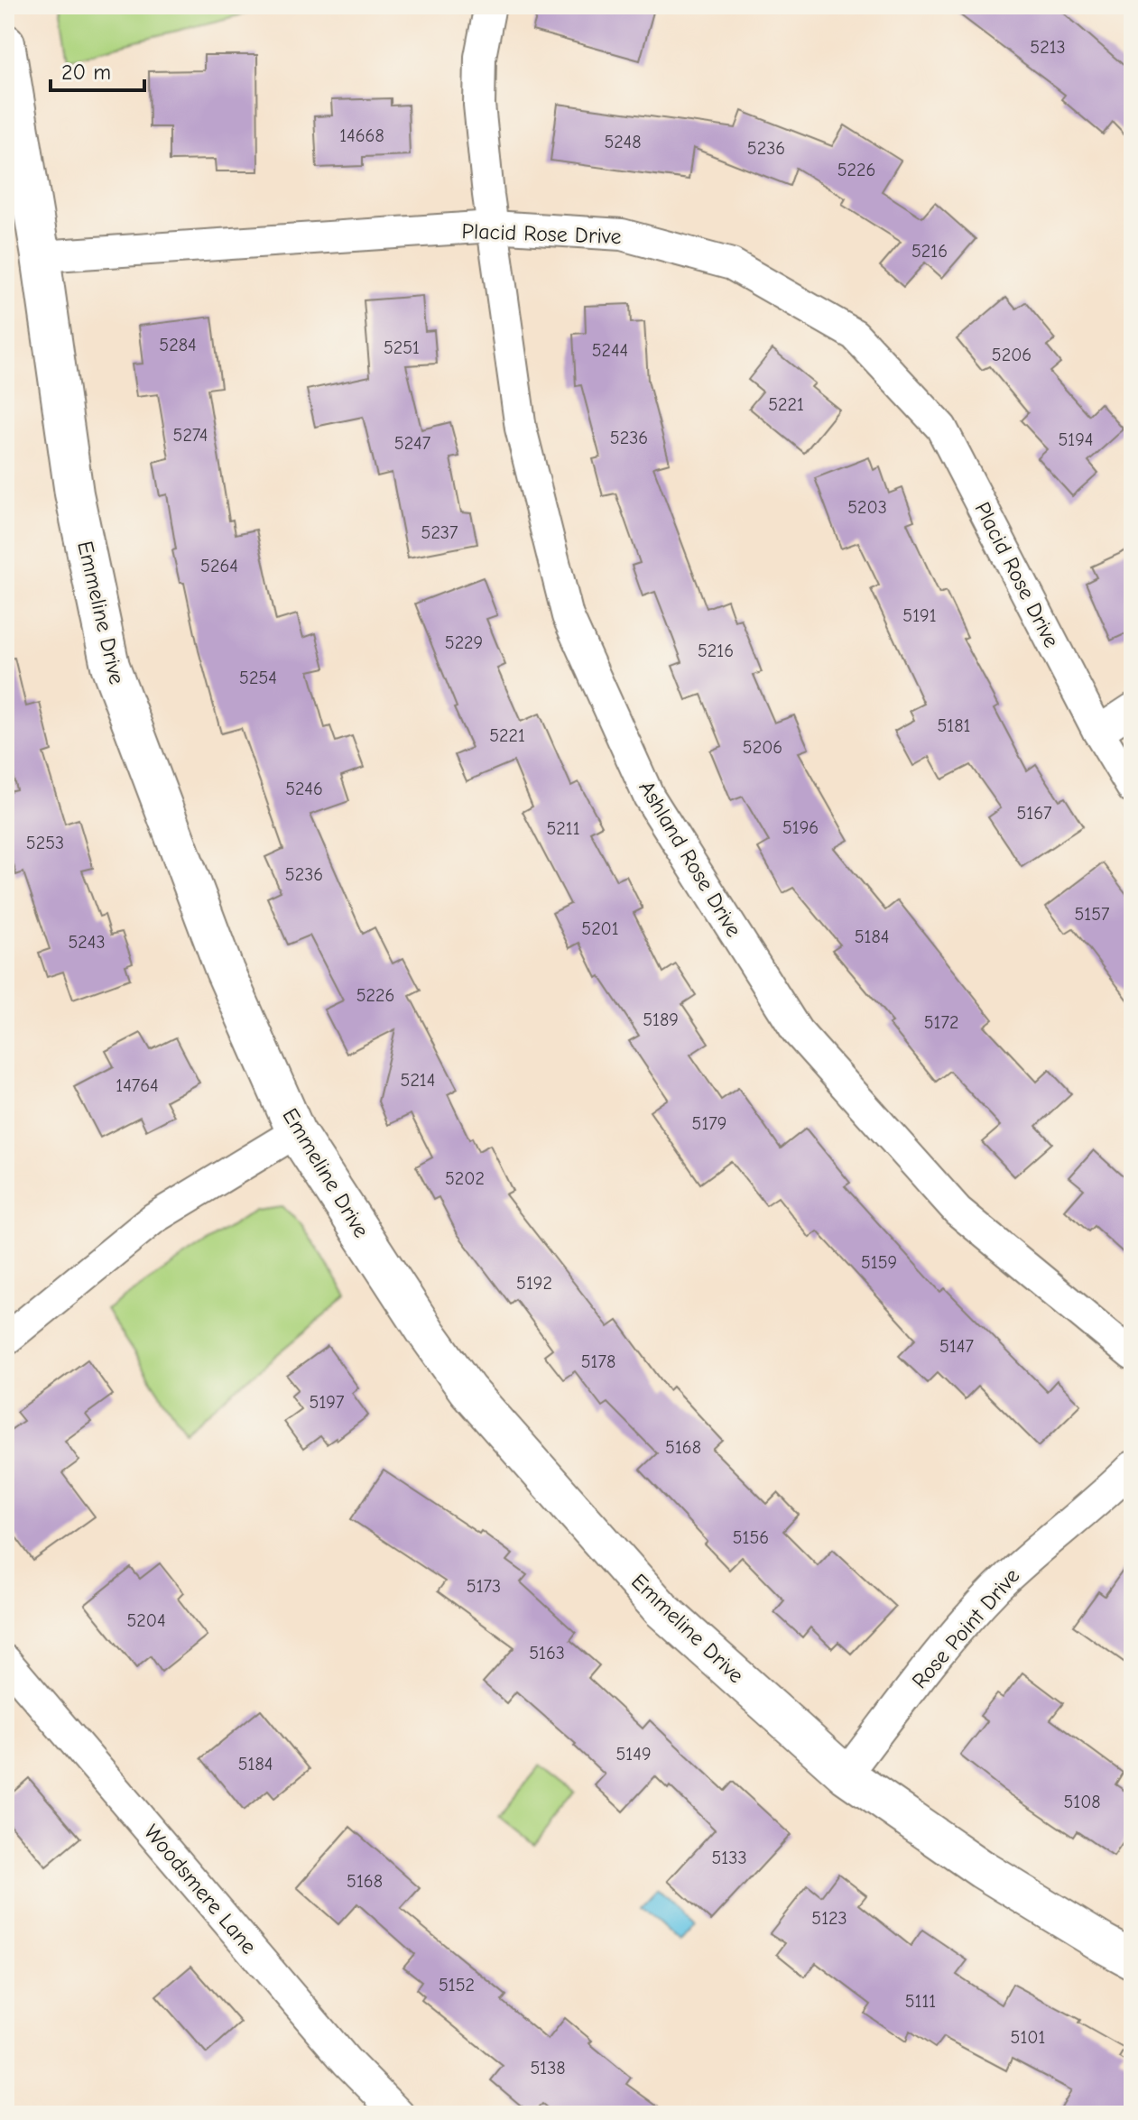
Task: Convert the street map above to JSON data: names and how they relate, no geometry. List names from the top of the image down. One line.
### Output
{"streets":{"street":["Placid Rose Drive","Emmeline Drive","Ashland Rose Drive","Rose Point Drive","Woodsmere Lane"]},"crossings":[["Placid Rose Drive","Emmeline Drive"],["Placid Rose Drive","Ashland Rose Drive"],["Emmeline Drive","Rose Point Drive"]],"house_numbers":["5213","14668","5248","5236","5226","5216","5284","5251","5244","5206","5221","5274","5236","5194","5247","5203","5237","5264","5191","5229","5216","5254","5181","5221","5206","5246","5167","5196","5211","5253","5236","5157","5201","5184","5243","5226","5189","5172","5214","14764","5179","5202","5159","5192","5147","5178","5197","5168","5156","5173","5204","5163","5149","5184","5108","5133","5168","5123","5152","5111","5101","5138"],"scale_bar":"20 m"}
